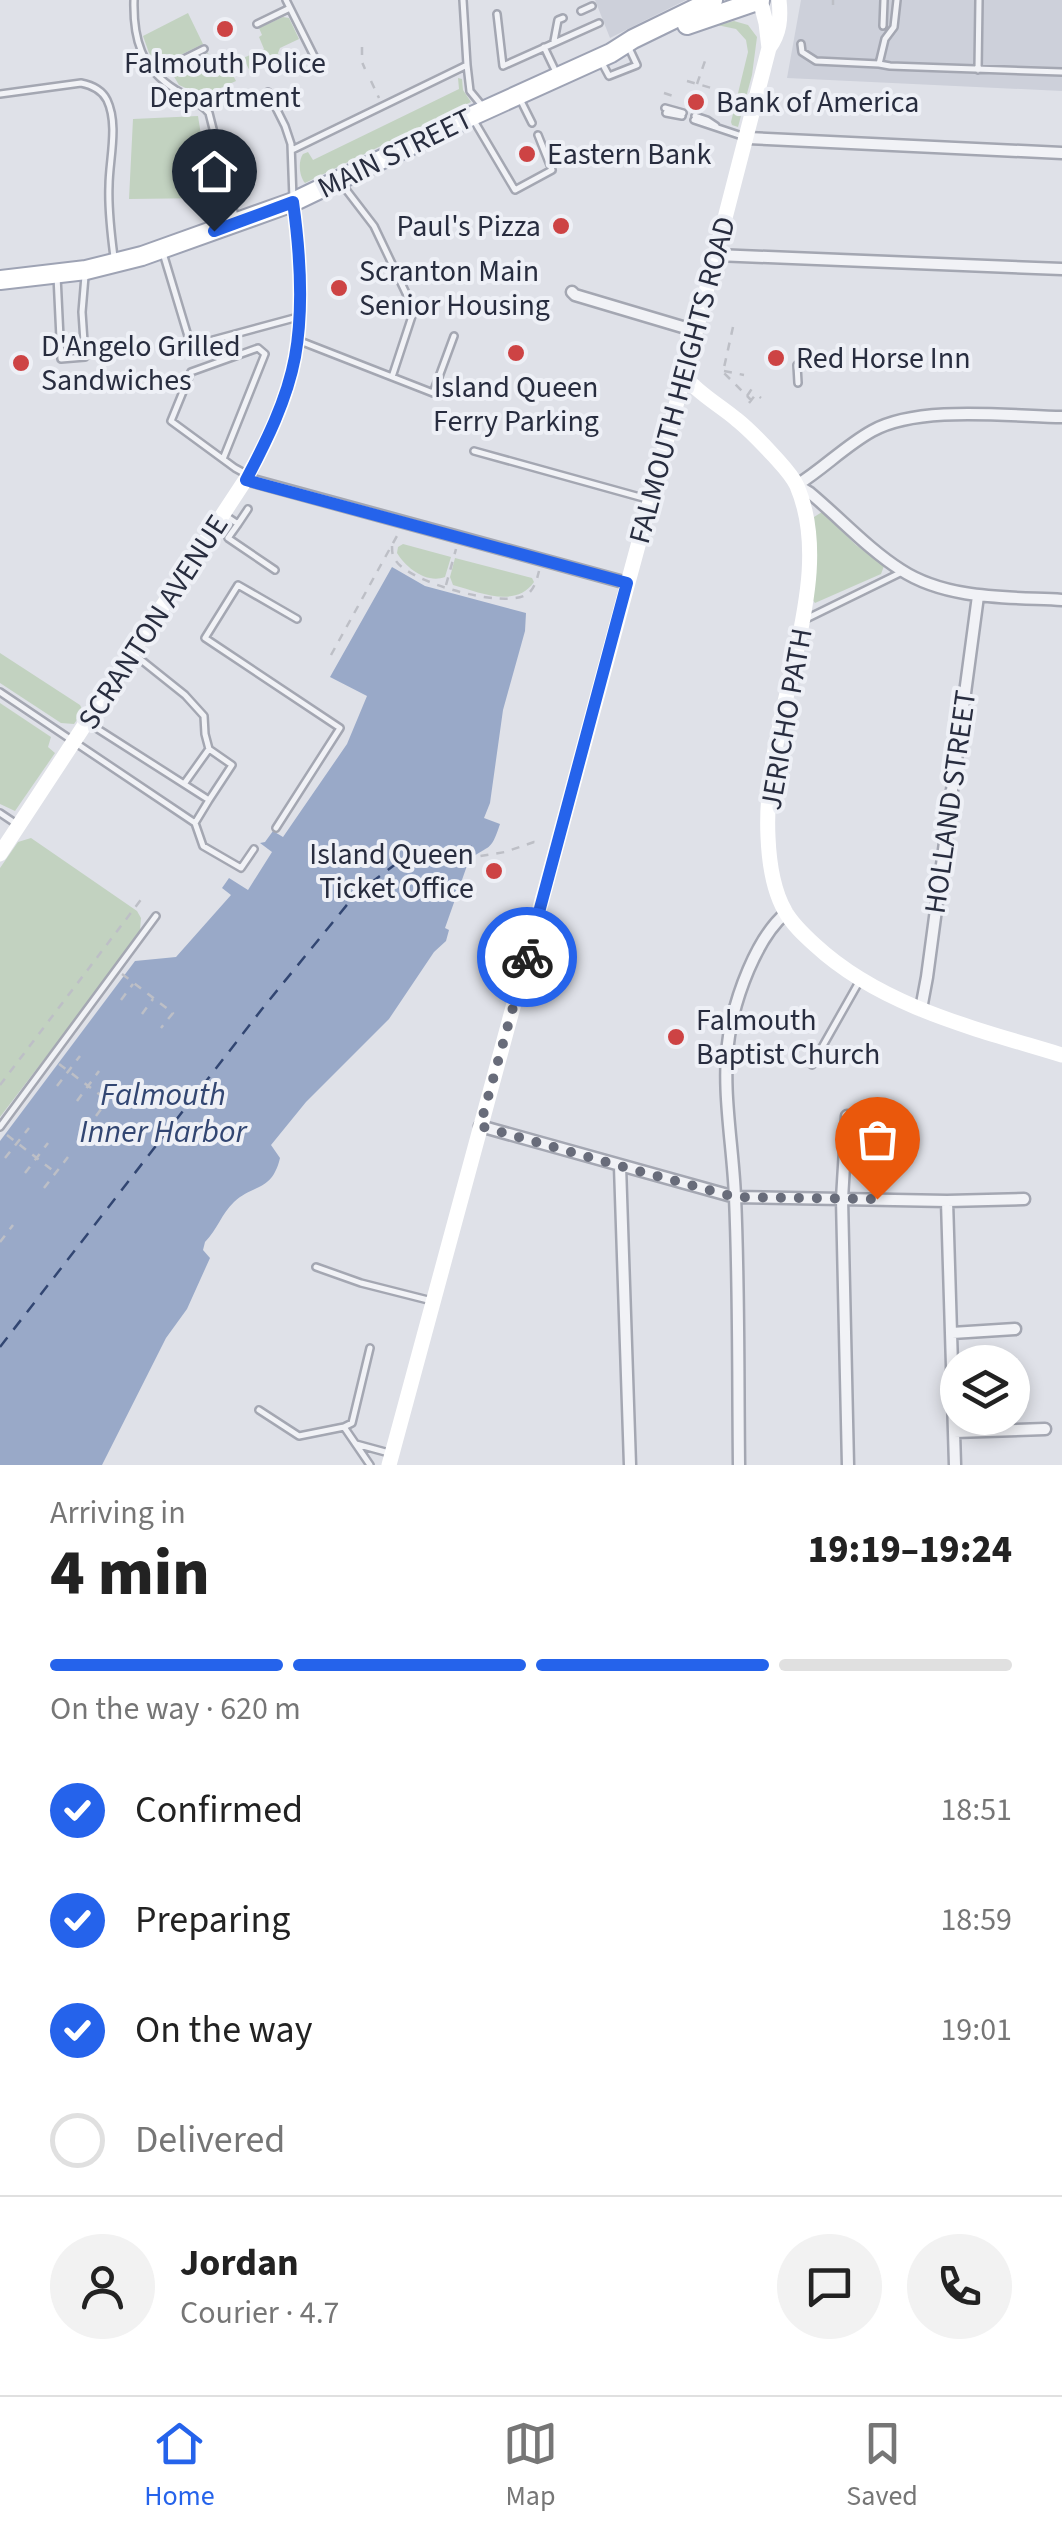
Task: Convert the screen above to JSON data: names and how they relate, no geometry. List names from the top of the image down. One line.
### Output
{"streets":{"main road":["MAIN STREET"],"street":["FALMOUTH HEIGHTS ROAD","SCRANTON AVENUE","JERICHO PATH","HOLLAND STREET"]},"crossings":[["MAIN STREET","FALMOUTH HEIGHTS ROAD"],["MAIN STREET","SCRANTON AVENUE"],["FALMOUTH HEIGHTS ROAD","JERICHO PATH"],["JERICHO PATH","HOLLAND STREET"]],"water":["Falmouth Inner Harbor"],"places":["Falmouth Police Department","Bank of America","Eastern Bank","Paul's Pizza","Scranton Main Senior Housing","Island Queen Ferry Parking","Red Horse Inn","D'Angelo Grilled Sandwiches","Island Queen Ticket Office","Falmouth Baptist Church"],"page":{"heading":["4 min","Arriving in","19:19–19:24"],"panel":["Jordan","Courier · 4.7"],"bar":"On the way · 620 m","list":[["Confirmed","18:51"],["Preparing","18:59"],["On the way","19:01"],"Delivered"],"tabs":["Home","Map","Saved"]}}
